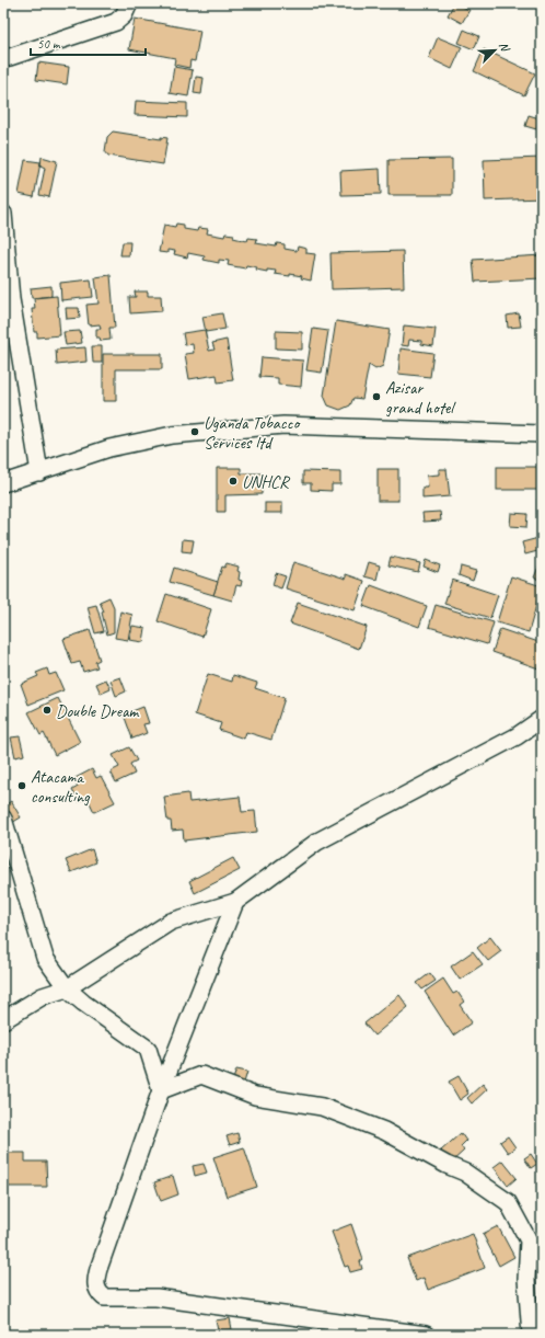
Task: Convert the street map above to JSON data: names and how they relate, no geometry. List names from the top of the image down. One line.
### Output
{"places":["Azisar grand hotel","Uganda Tobacco Services ltd","UNHCR","Double Dream","Atacama consulting"],"scale_bar":"50 m","north":"top right"}
